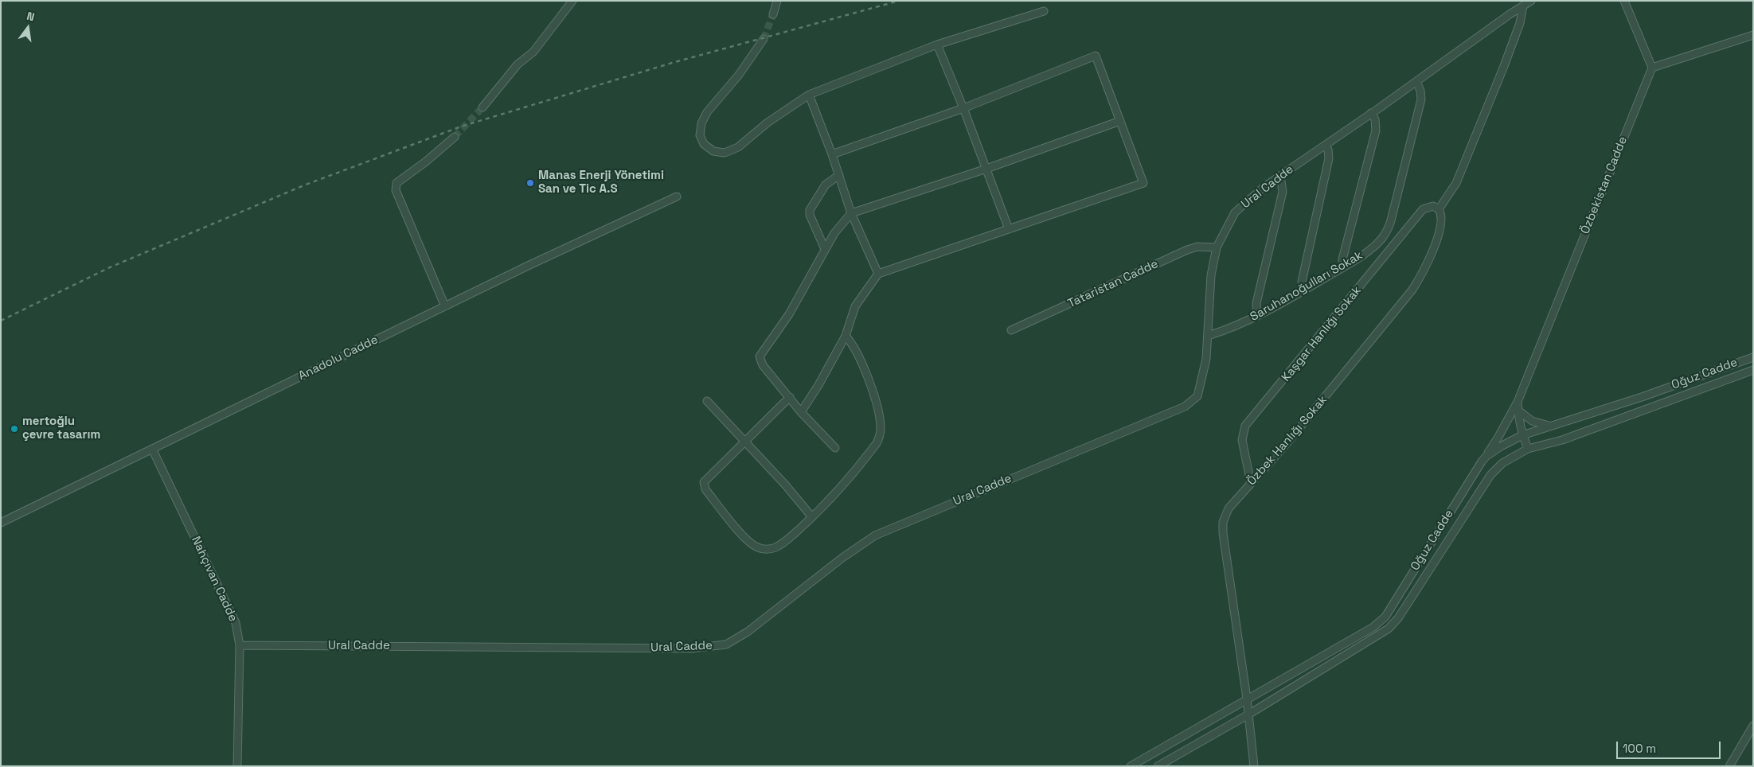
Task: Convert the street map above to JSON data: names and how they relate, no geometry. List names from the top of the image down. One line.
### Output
{"streets":{"street":["Özbekistan Cadde","Ural Cadde","Tataristan Cadde","Saruhanoğulları Sokak","Kaşgar Hanlığı Sokak","Anadolu Cadde","Oğuz Cadde","Özbek Hanlığı Sokak","Nahçıvan Cadde"]},"crossings":[["Özbekistan Cadde","Oğuz Cadde"],["Ural Cadde","Tataristan Cadde"],["Ural Cadde","Saruhanoğulları Sokak"],["Ural Cadde","Nahçıvan Cadde"],["Kaşgar Hanlığı Sokak","Özbek Hanlığı Sokak"],["Anadolu Cadde","Nahçıvan Cadde"],["Oğuz Cadde","Özbek Hanlığı Sokak"]],"places":["Manas Enerji Yönetimi San ve Tic A.S","mertoğlu çevre tasarım"],"scale_bar":"100 m","north":"top"}
